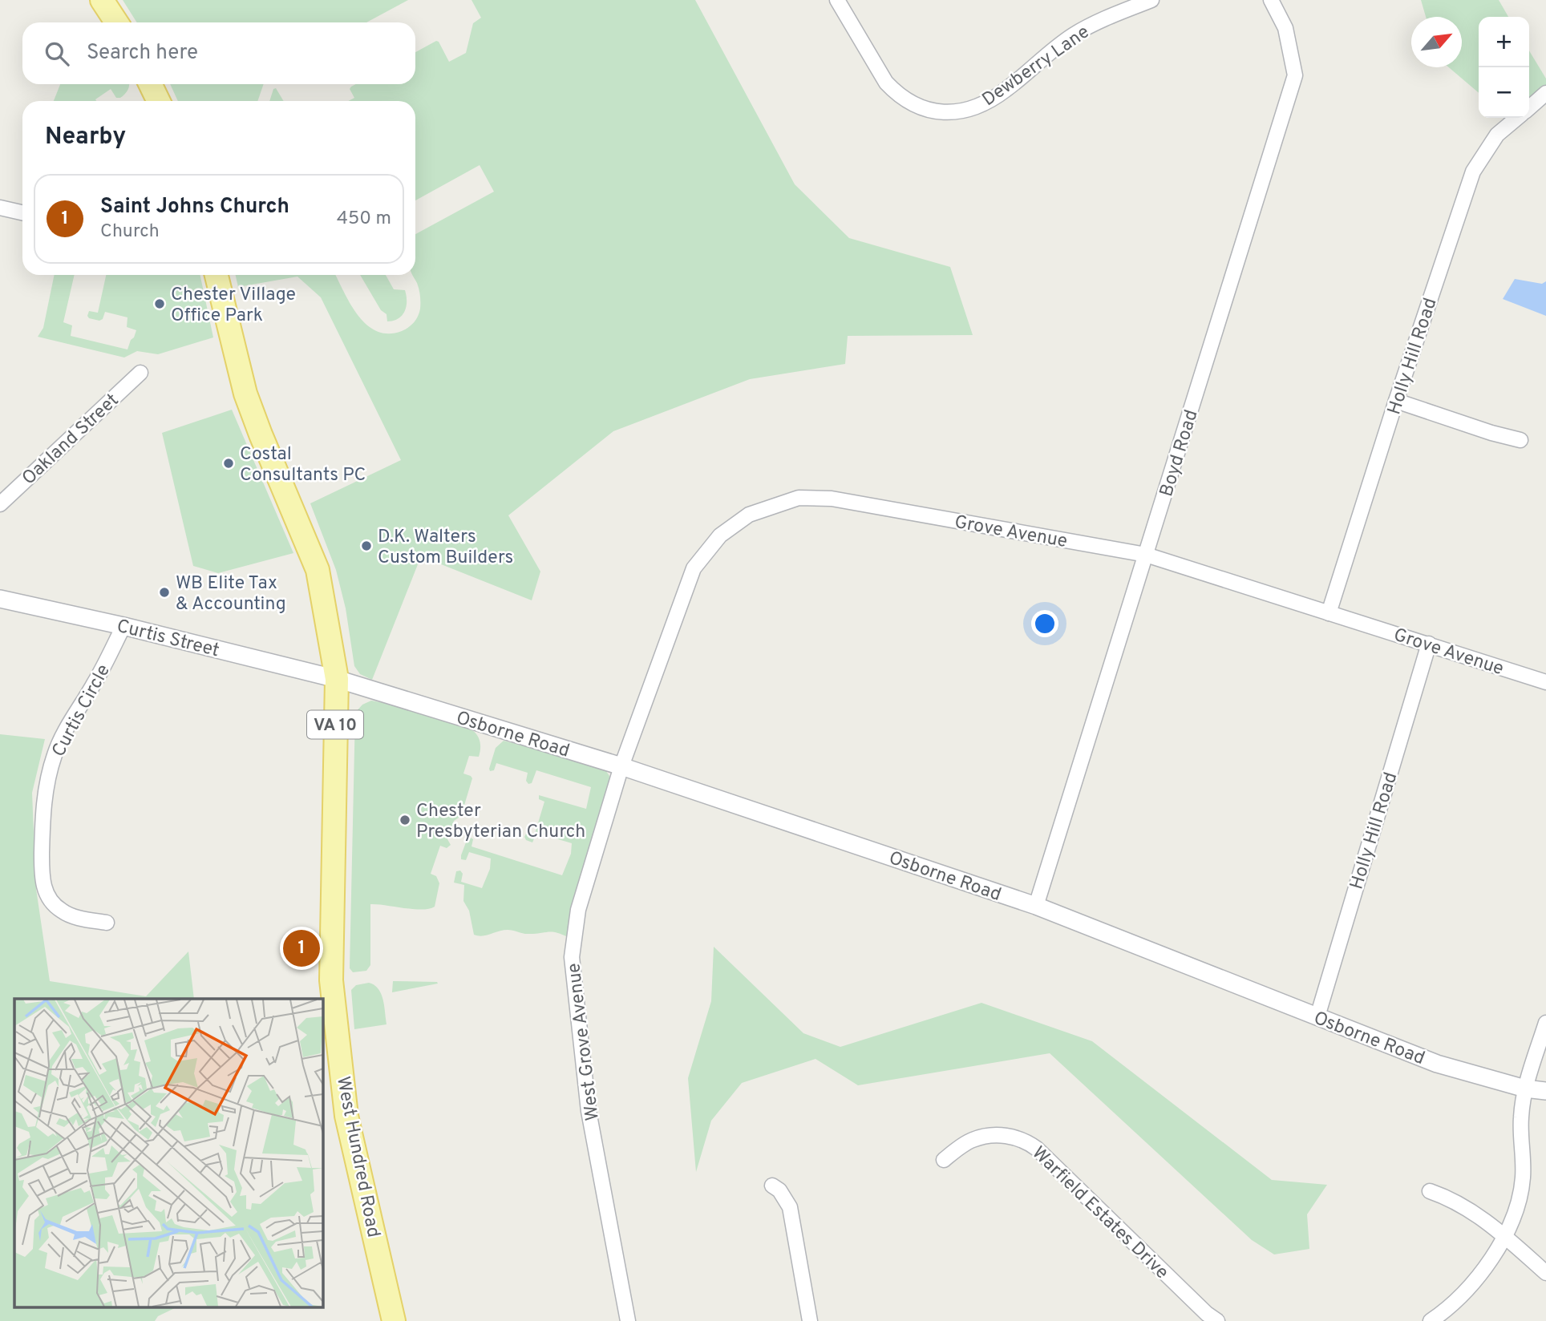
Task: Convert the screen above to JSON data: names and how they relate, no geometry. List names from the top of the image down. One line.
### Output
{"streets":{"main road":["VA 10","West Hundred Road"],"street":["Dewberry Lane","Holly Hill Road","Oakland Street","Boyd Road","Grove Avenue","Curtis Street","Curtis Circle","Osborne Road","West Grove Avenue","Warfield Estates Drive"]},"crossings":[["Holly Hill Road","Grove Avenue"],["Holly Hill Road","Osborne Road"],["Boyd Road","Grove Avenue"],["Boyd Road","Osborne Road"],["Grove Avenue","Osborne Road"],["Grove Avenue","West Grove Avenue"],["Curtis Street","Curtis Circle"],["Curtis Street","Osborne Road"],["Curtis Street","West Hundred Road"],["Osborne Road","West Grove Avenue"],["Osborne Road","West Hundred Road"]],"places":["Chester Village Office Park","Costal Consultants PC","D.K. Walters Custom Builders","WB Elite Tax & Accounting","Chester Presbyterian Church"],"north":"top right","page":{"map_buttons":["+","−"],"search":"Search here","heading":"Nearby","list":[{"mark":"1","name":"Saint Johns Church","note":"Church","value":"450 m"}],"pins":"1"}}
